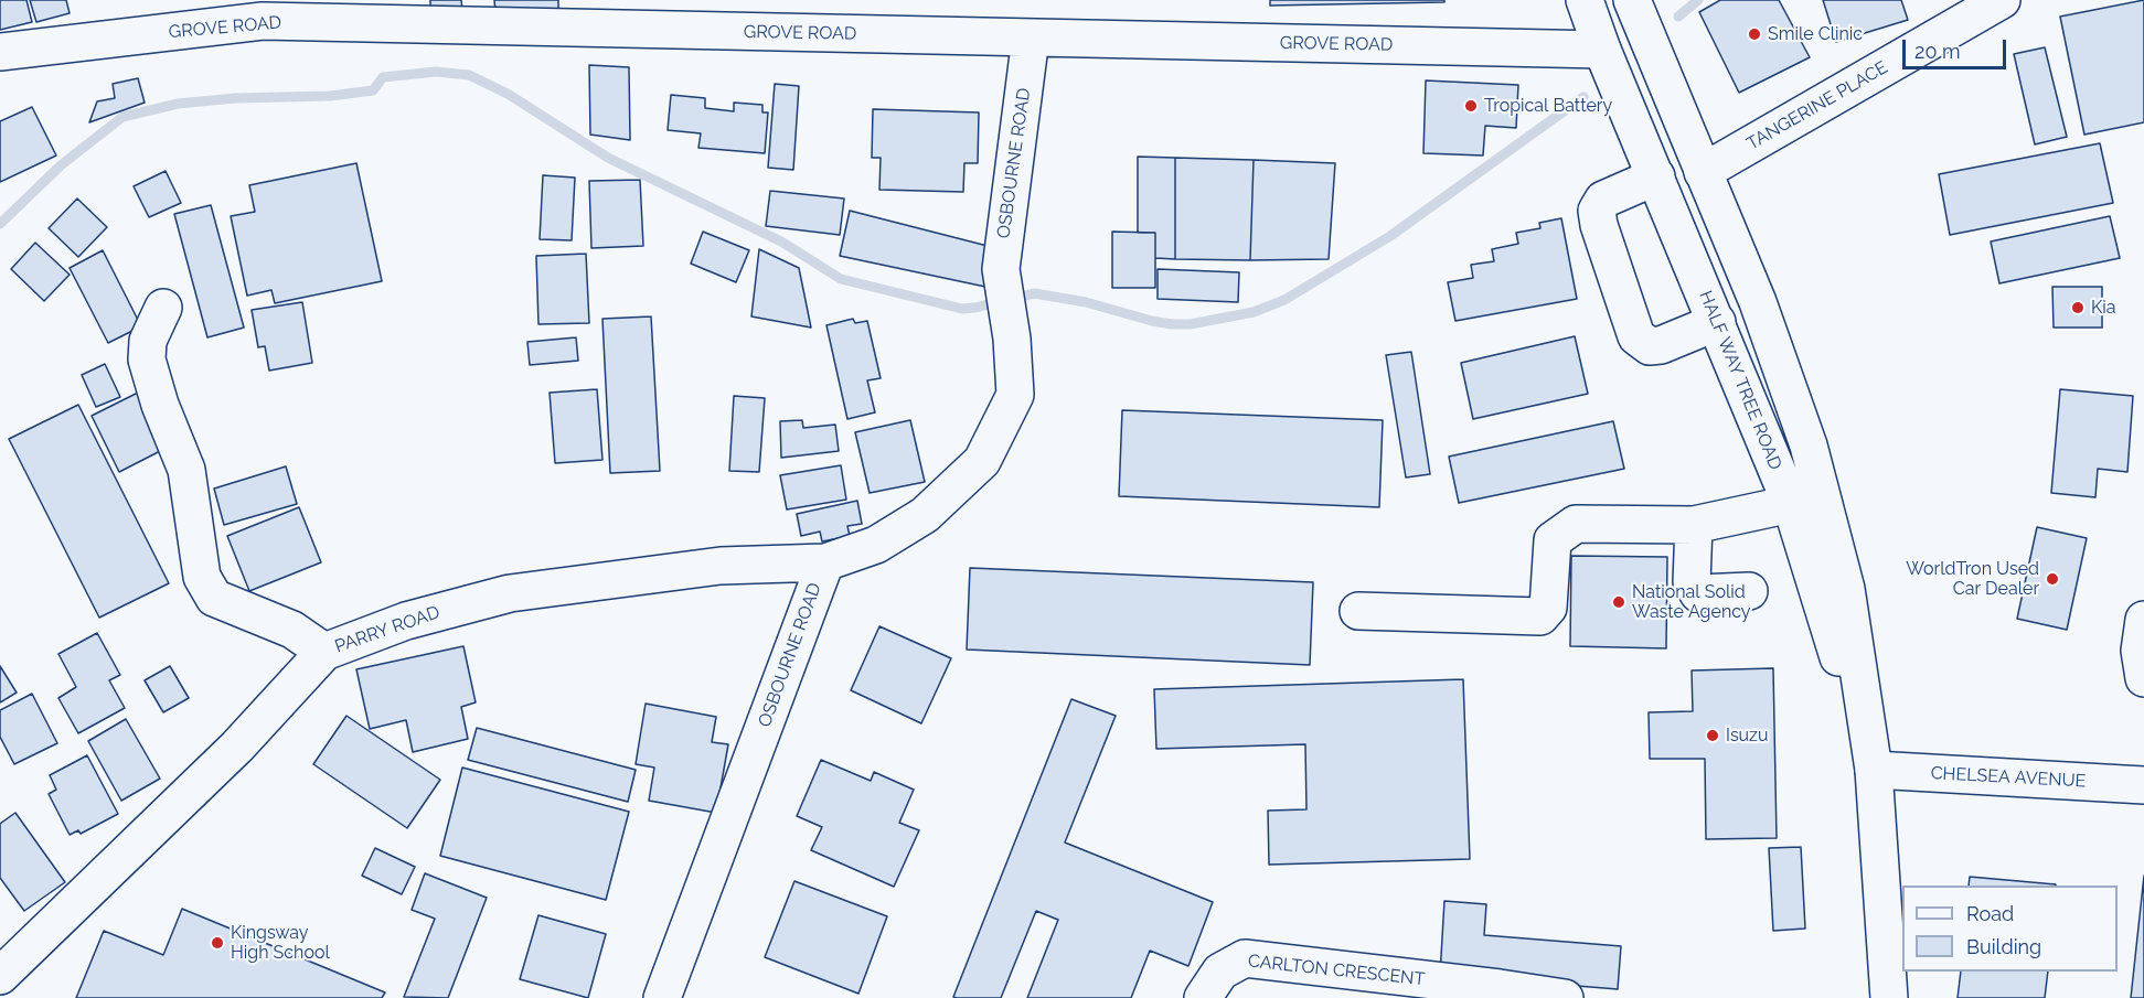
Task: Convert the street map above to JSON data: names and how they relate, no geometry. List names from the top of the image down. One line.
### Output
{"streets":{"street":["GROVE ROAD","TANGERINE PLACE","OSBOURNE ROAD","HALF WAY TREE ROAD","PARRY ROAD","CHELSEA AVENUE","CARLTON CRESCENT"]},"crossings":[["GROVE ROAD","OSBOURNE ROAD"],["GROVE ROAD","HALF WAY TREE ROAD"],["TANGERINE PLACE","HALF WAY TREE ROAD"],["OSBOURNE ROAD","PARRY ROAD"],["HALF WAY TREE ROAD","CHELSEA AVENUE"]],"places":["Smile Clinic","Tropical Battery","Kia","WorldTron Used Car Dealer","National Solid Waste Agency","Isuzu","Kingsway High School"],"legend":["Road","Building"],"scale_bar":"20 m"}
